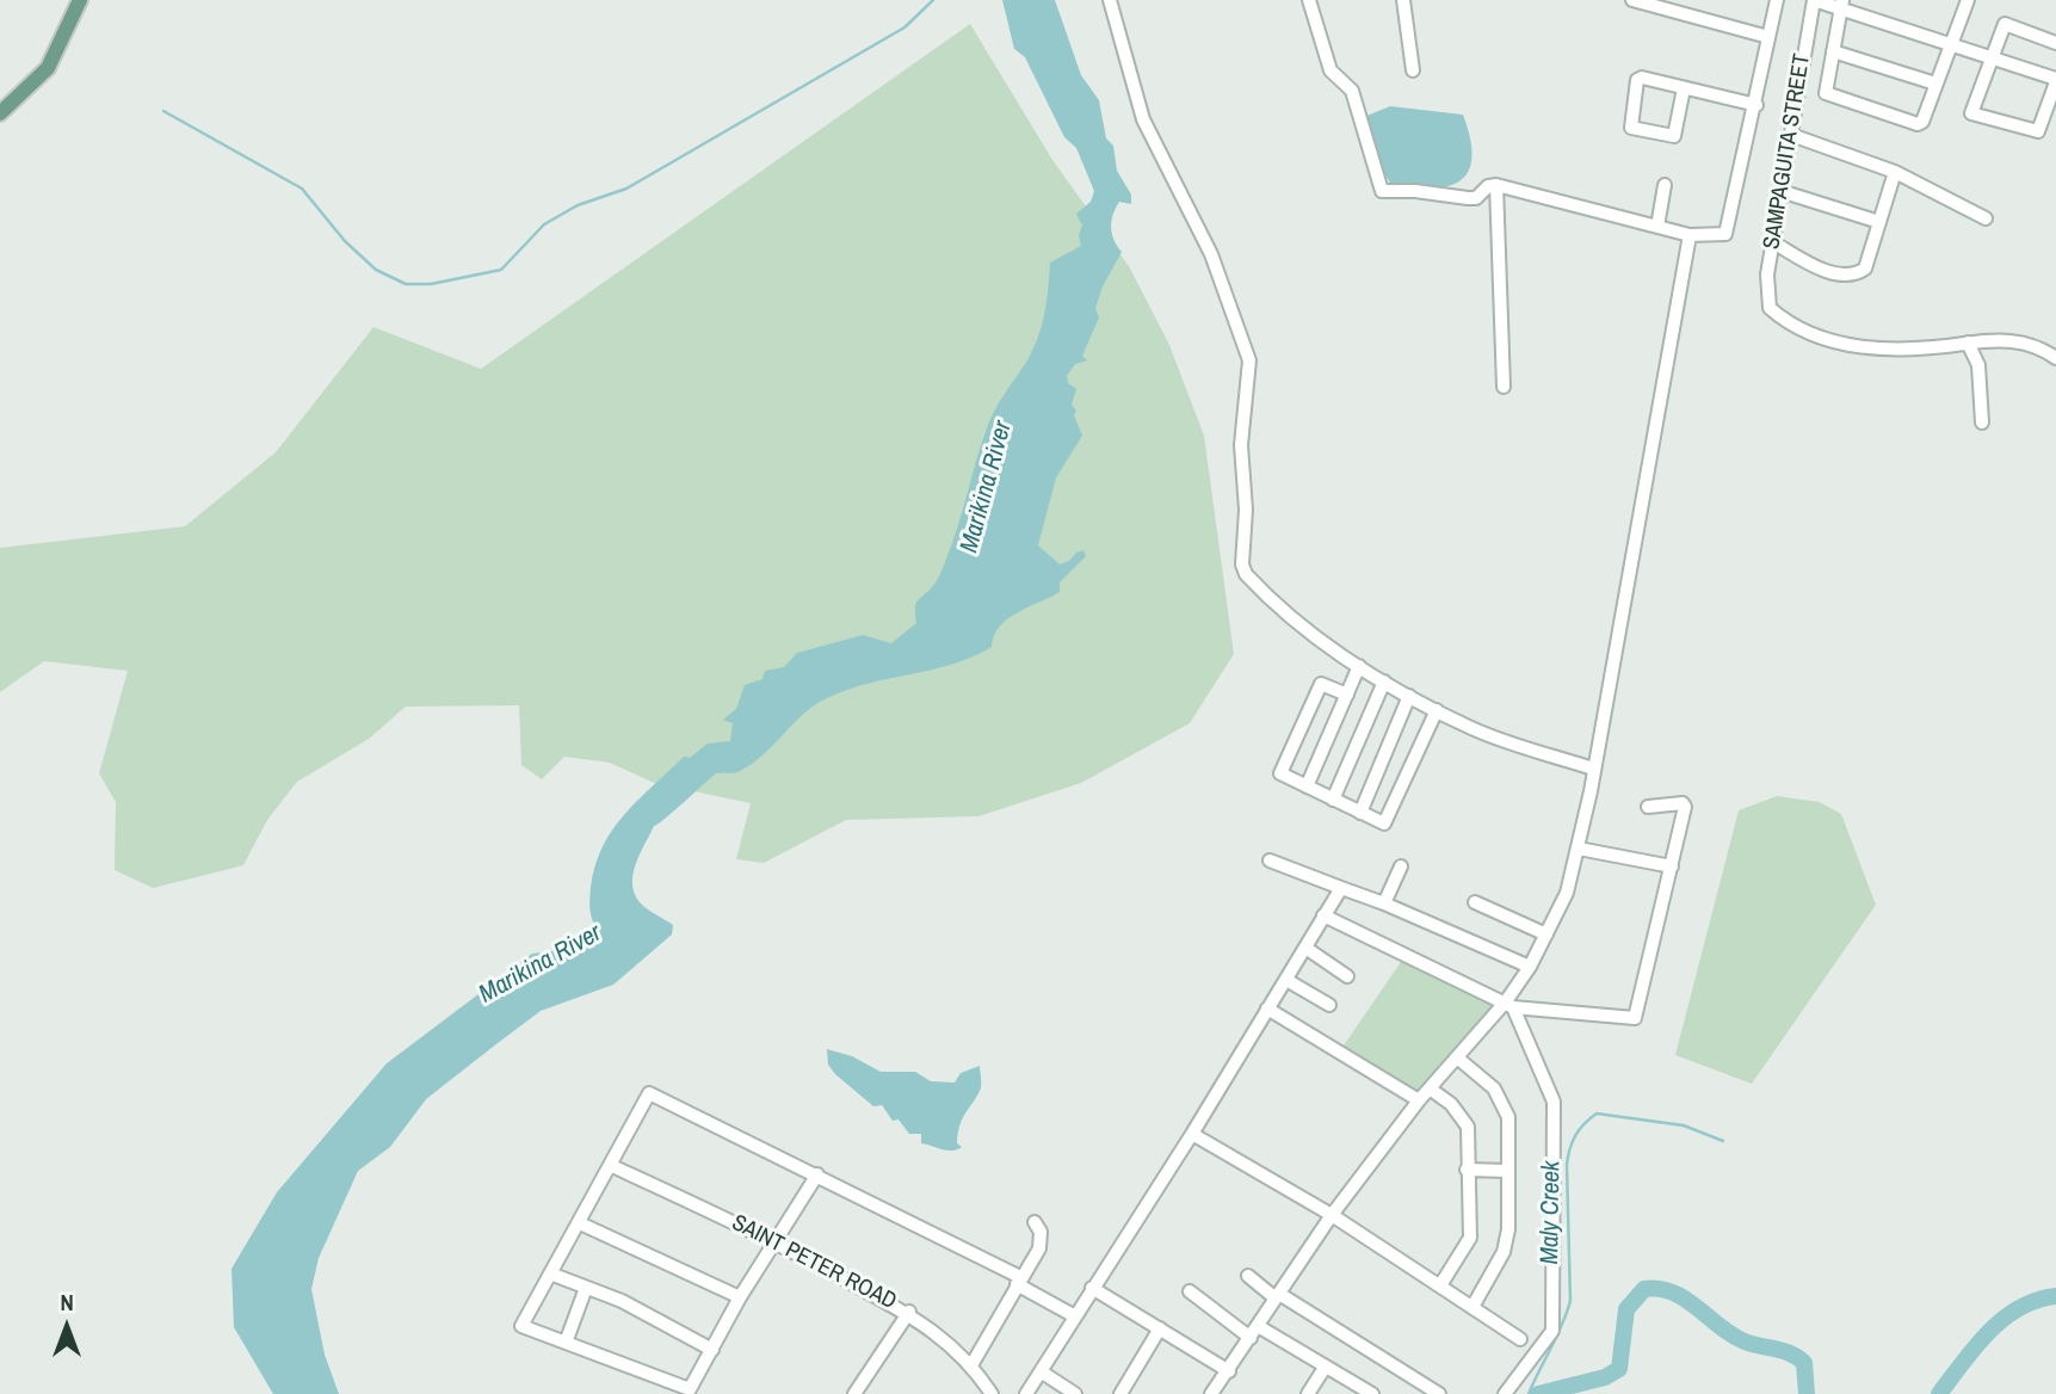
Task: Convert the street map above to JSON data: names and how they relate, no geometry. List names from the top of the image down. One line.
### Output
{"streets":{"street":["SAMPAGUITA STREET","SAINT PETER ROAD"]},"water":["Marikina River","Maly Creek"],"north":"top"}
